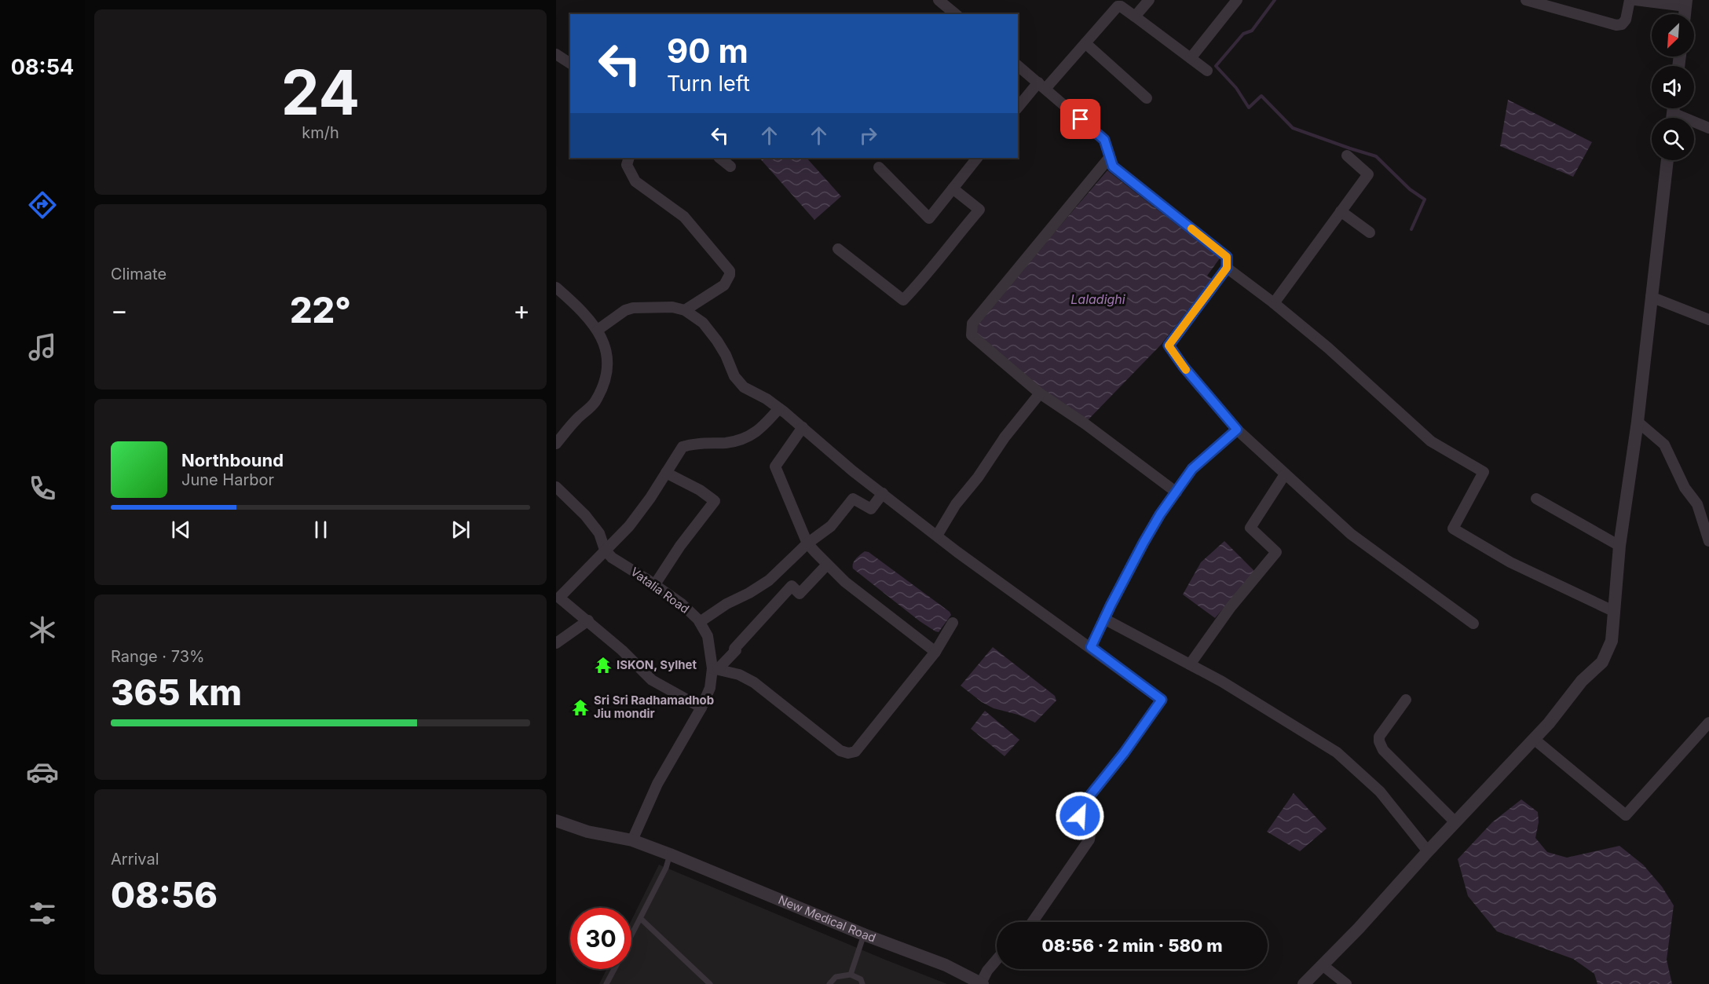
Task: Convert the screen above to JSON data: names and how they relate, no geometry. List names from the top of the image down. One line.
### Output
{"streets":{"street":["Vatalia Road","New Medical Road"]},"crossings":[["Vatalia Road","New Medical Road"]],"water":["Laladighi"],"places":{"temple":["ISKON, Sylhet","Sri Sri Radhamadhob Jiu mondir"]},"north":"bottom left","page":{"tabs":"08:54","tile":[["24","km/h"],"Climate",["Range · 73%","365 km"],["Arrival","08:56"]],"turn":["90 m","Turn left"],"heat":["−","22°","+"],"song":["Northbound","June Harbor"],"limit":"30","trip":"08:56 · 2 min · 580 m"}}
